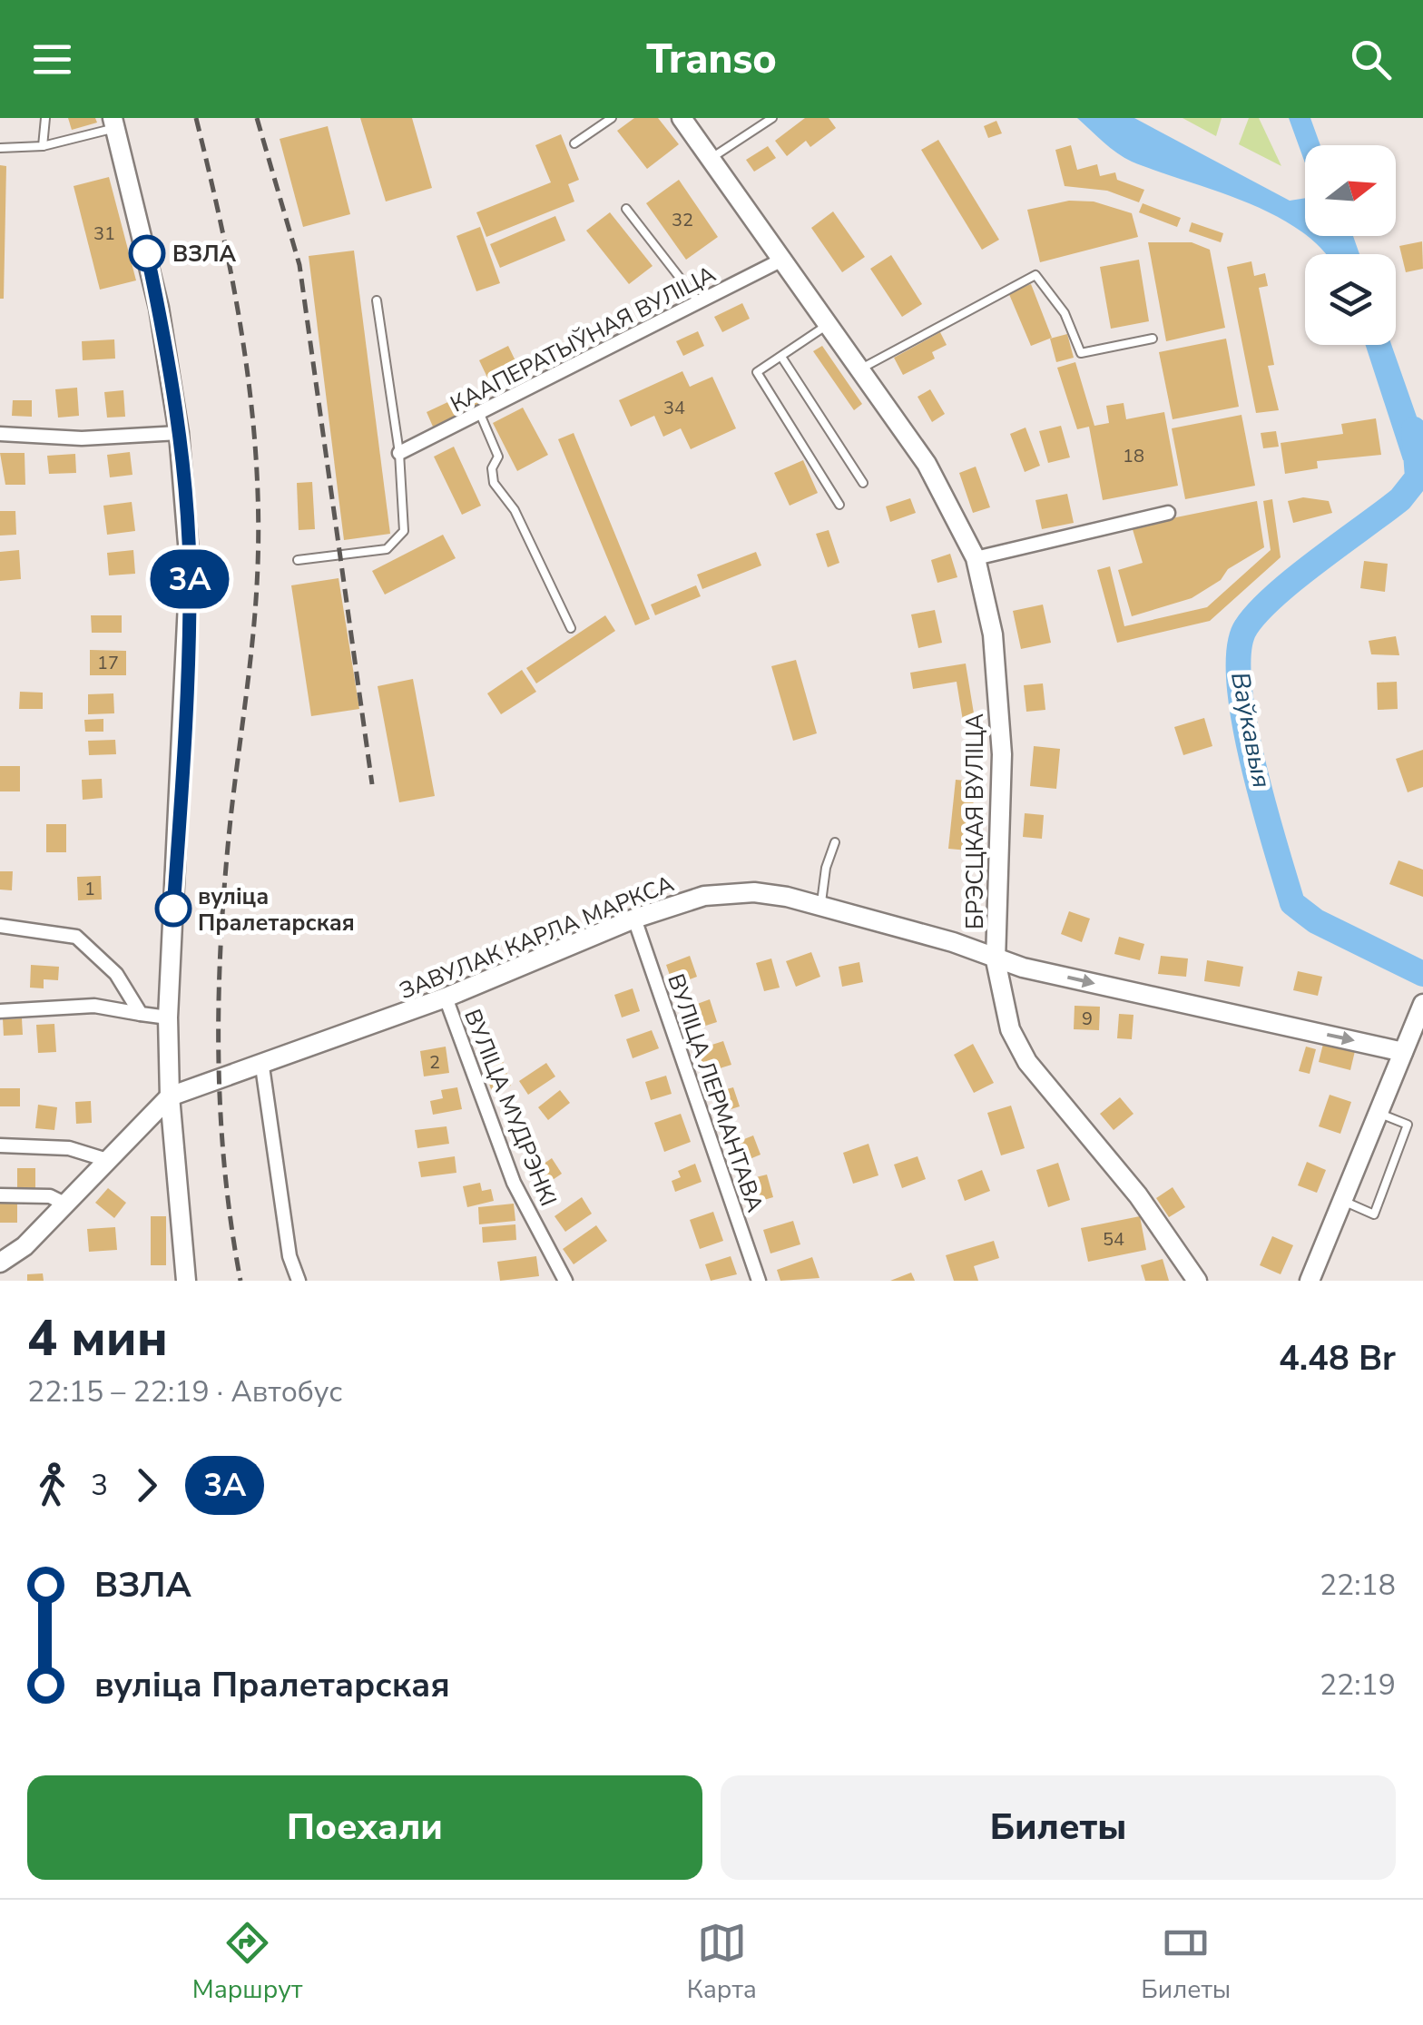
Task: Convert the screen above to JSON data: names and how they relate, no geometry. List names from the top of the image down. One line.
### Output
{"streets":{"street":["КААПЕРАТЫЎНАЯ ВУЛІЦА","БРЭСЦКАЯ ВУЛІЦА","ЗАВУЛАК КАРЛА МАРКСА","ВУЛІЦА ЛЕРМАНТАВА","ВУЛІЦА МУДРЭНКІ"]},"crossings":[["КААПЕРАТЫЎНАЯ ВУЛІЦА","БРЭСЦКАЯ ВУЛІЦА"],["БРЭСЦКАЯ ВУЛІЦА","ЗАВУЛАК КАРЛА МАРКСА"],["ЗАВУЛАК КАРЛА МАРКСА","ВУЛІЦА ЛЕРМАНТАВА"],["ЗАВУЛАК КАРЛА МАРКСА","ВУЛІЦА МУДРЭНКІ"]],"water":["Ваўкавыя"],"places":["ВЗЛА","вуліца Пралетарская"],"lines":["bus line 3А"],"house_numbers":["32","31","34","18","17","1","9","2","54"],"north":"right","page":{"header":"Transo","on_map":"3А","heading":["4 мин","22:15 – 22:19 · Автобус","4.48 Br"],"legs":["3","3А"],"list":[{"name":"ВЗЛА","value":"22:18"},{"name":"вуліца Пралетарская","value":"22:19"}],"buttons":["Поехали","Билеты"],"tabs":["Маршрут","Карта","Билеты"]}}
